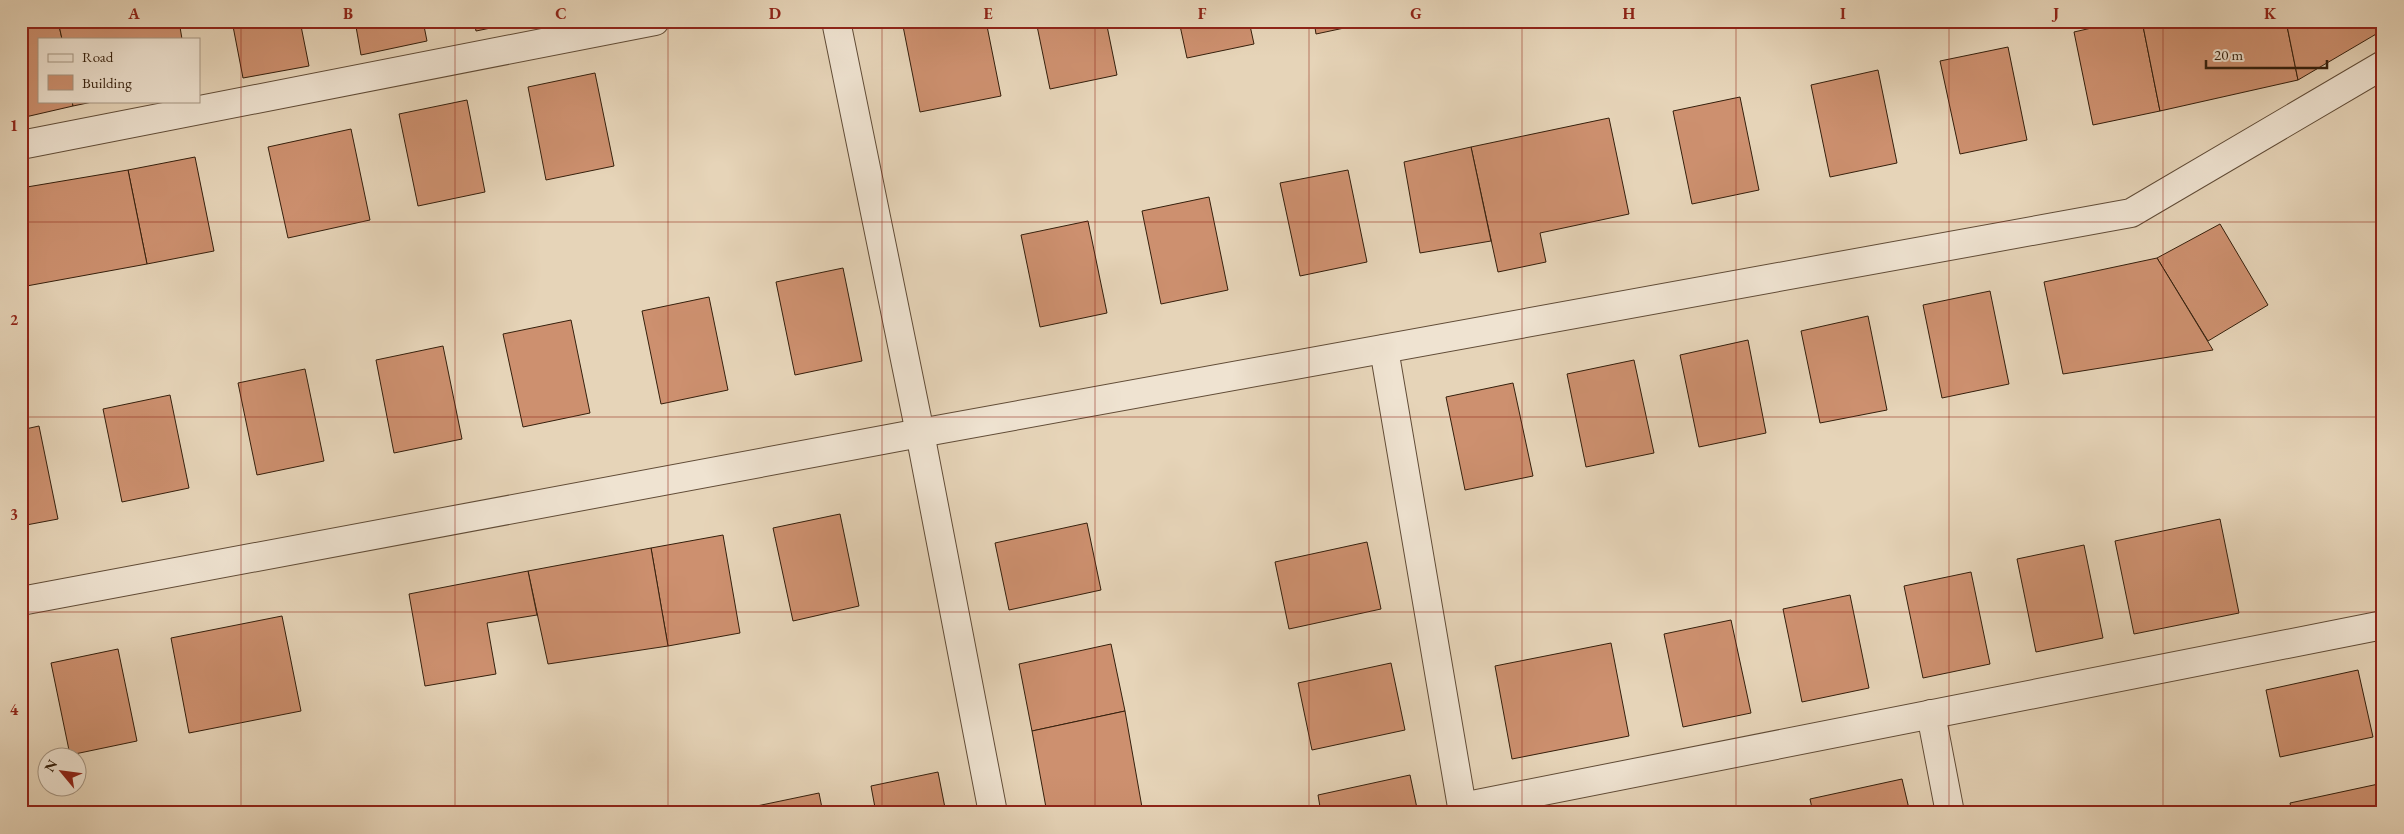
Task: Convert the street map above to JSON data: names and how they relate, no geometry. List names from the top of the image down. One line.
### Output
{"legend":["Road","Building"],"scale_bar":"20 m","north":"top left","grid":{"columns":["A","B","C","D","E","F","G","H","I","J","K"],"rows":["1","2","3","4"]}}
